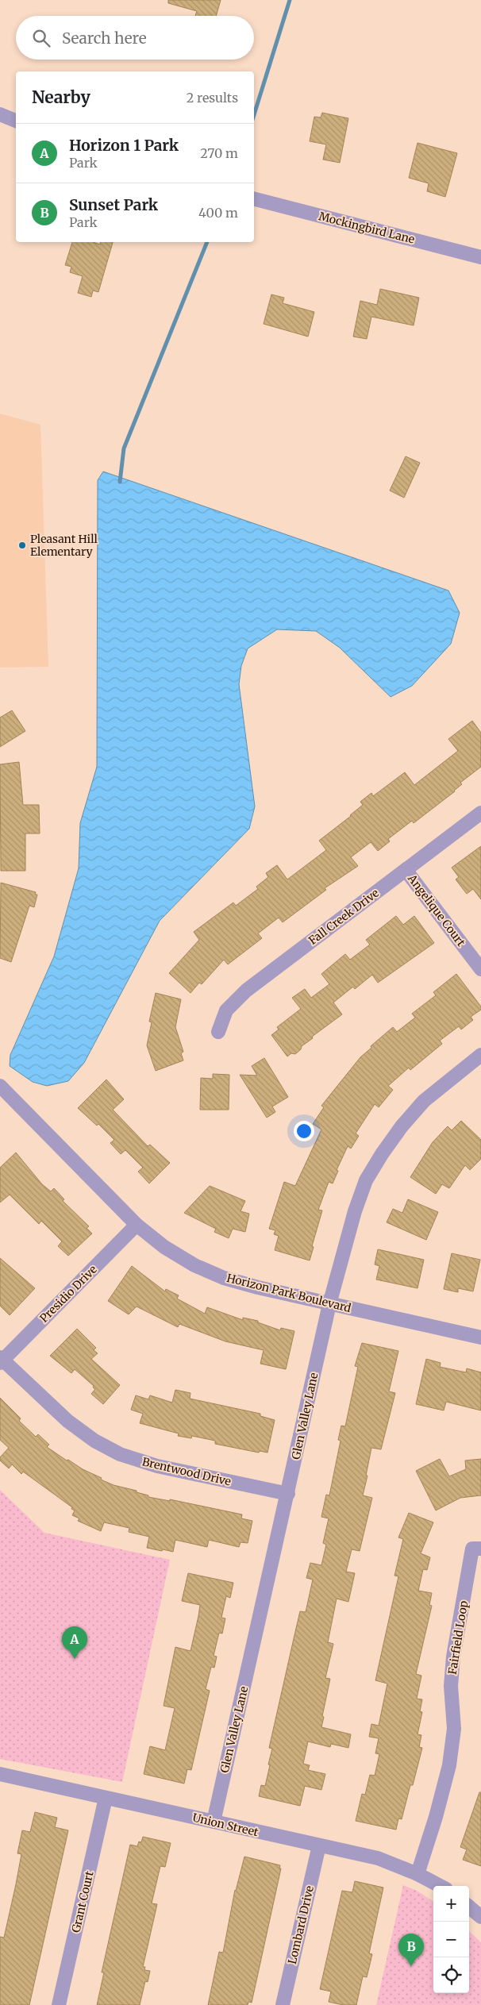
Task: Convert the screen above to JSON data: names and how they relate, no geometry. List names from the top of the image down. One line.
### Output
{"streets":{"street":["Mockingbird Lane","Angelique Court","Fall Creek Drive","Horizon Park Boulevard","Presidio Drive","Glen Valley Lane","Brentwood Drive","Fairfield Loop","Union Street","Grant Court","Lombard Drive"]},"crossings":[["Angelique Court","Fall Creek Drive"],["Horizon Park Boulevard","Presidio Drive"],["Horizon Park Boulevard","Glen Valley Lane"],["Presidio Drive","Brentwood Drive"],["Glen Valley Lane","Brentwood Drive"],["Glen Valley Lane","Union Street"],["Fairfield Loop","Union Street"],["Union Street","Grant Court"],["Union Street","Lombard Drive"]],"places":["Pleasant Hill Elementary"],"page":{"search":"Search here","heading":["Nearby","2 results"],"list":[{"mark":"A","name":"Horizon 1 Park","note":"Park","value":"270 m"},{"mark":"B","name":"Sunset Park","note":"Park","value":"400 m"}],"pins":["A","B"],"map_buttons":["+","−"]}}
